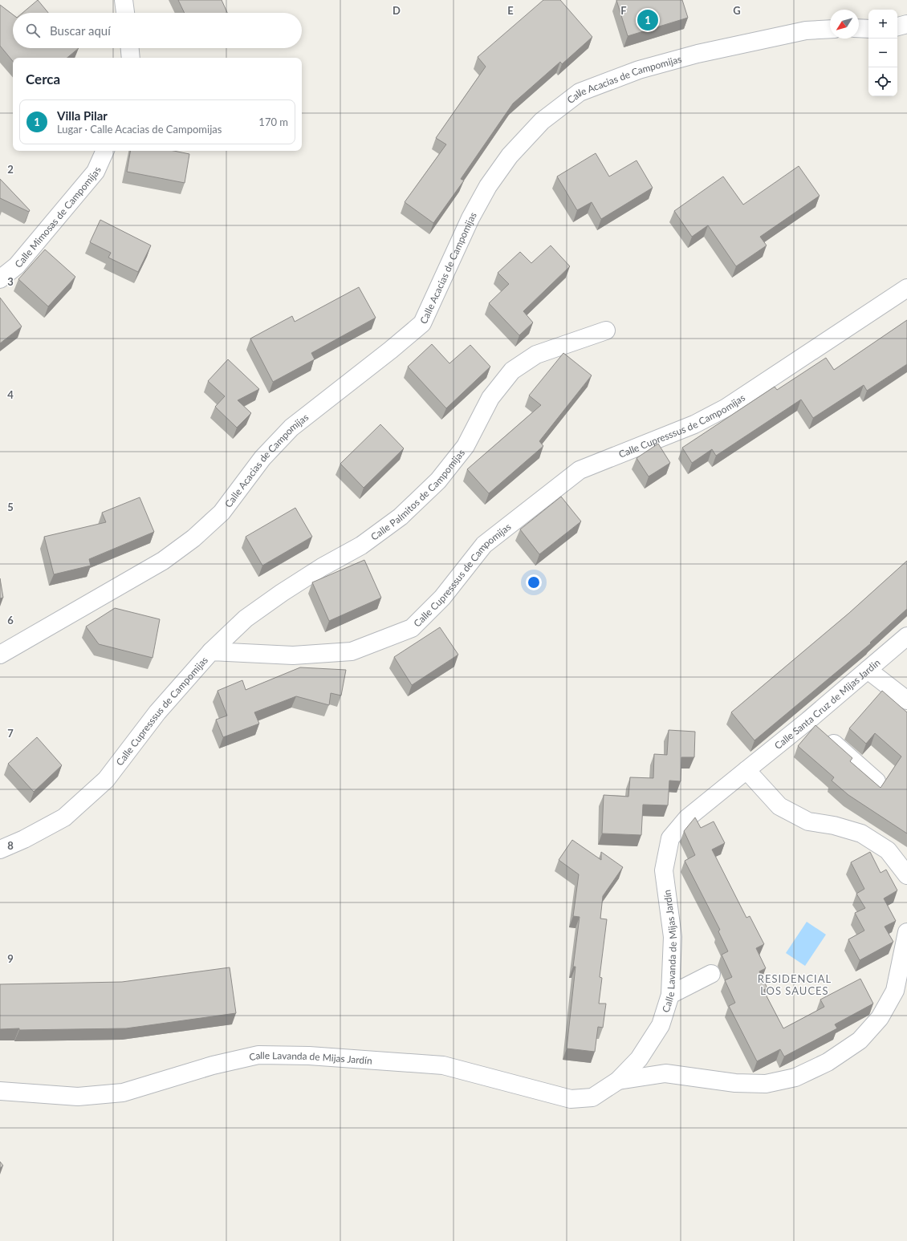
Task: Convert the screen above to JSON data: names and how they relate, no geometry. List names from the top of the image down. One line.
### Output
{"streets":{"street":["Calle Acacias de Campomijas","Calle Mimosas de Campomijas","Calle Cupresssus de Campomijas","Calle Palmitos de Campomijas","Calle Santa Cruz de Mijas Jardin","Calle Lavanda de Mijas Jardín"]},"crossings":[["Calle Cupresssus de Campomijas","Calle Palmitos de Campomijas"],["Calle Santa Cruz de Mijas Jardin","Calle Lavanda de Mijas Jardín"]],"districts":["RESIDENCIAL LOS SAUCES"],"north":"bottom left","page":{"pins":"1","map_buttons":["+","−"],"search":"Buscar aquí","heading":"Cerca","list":[{"mark":"1","name":"Villa Pilar","note":"Lugar · Calle Acacias de Campomijas","value":"170 m"}]},"grid":{"columns":["D","E","F","G"],"rows":["2","3","4","5","6","7","8","9"]}}
